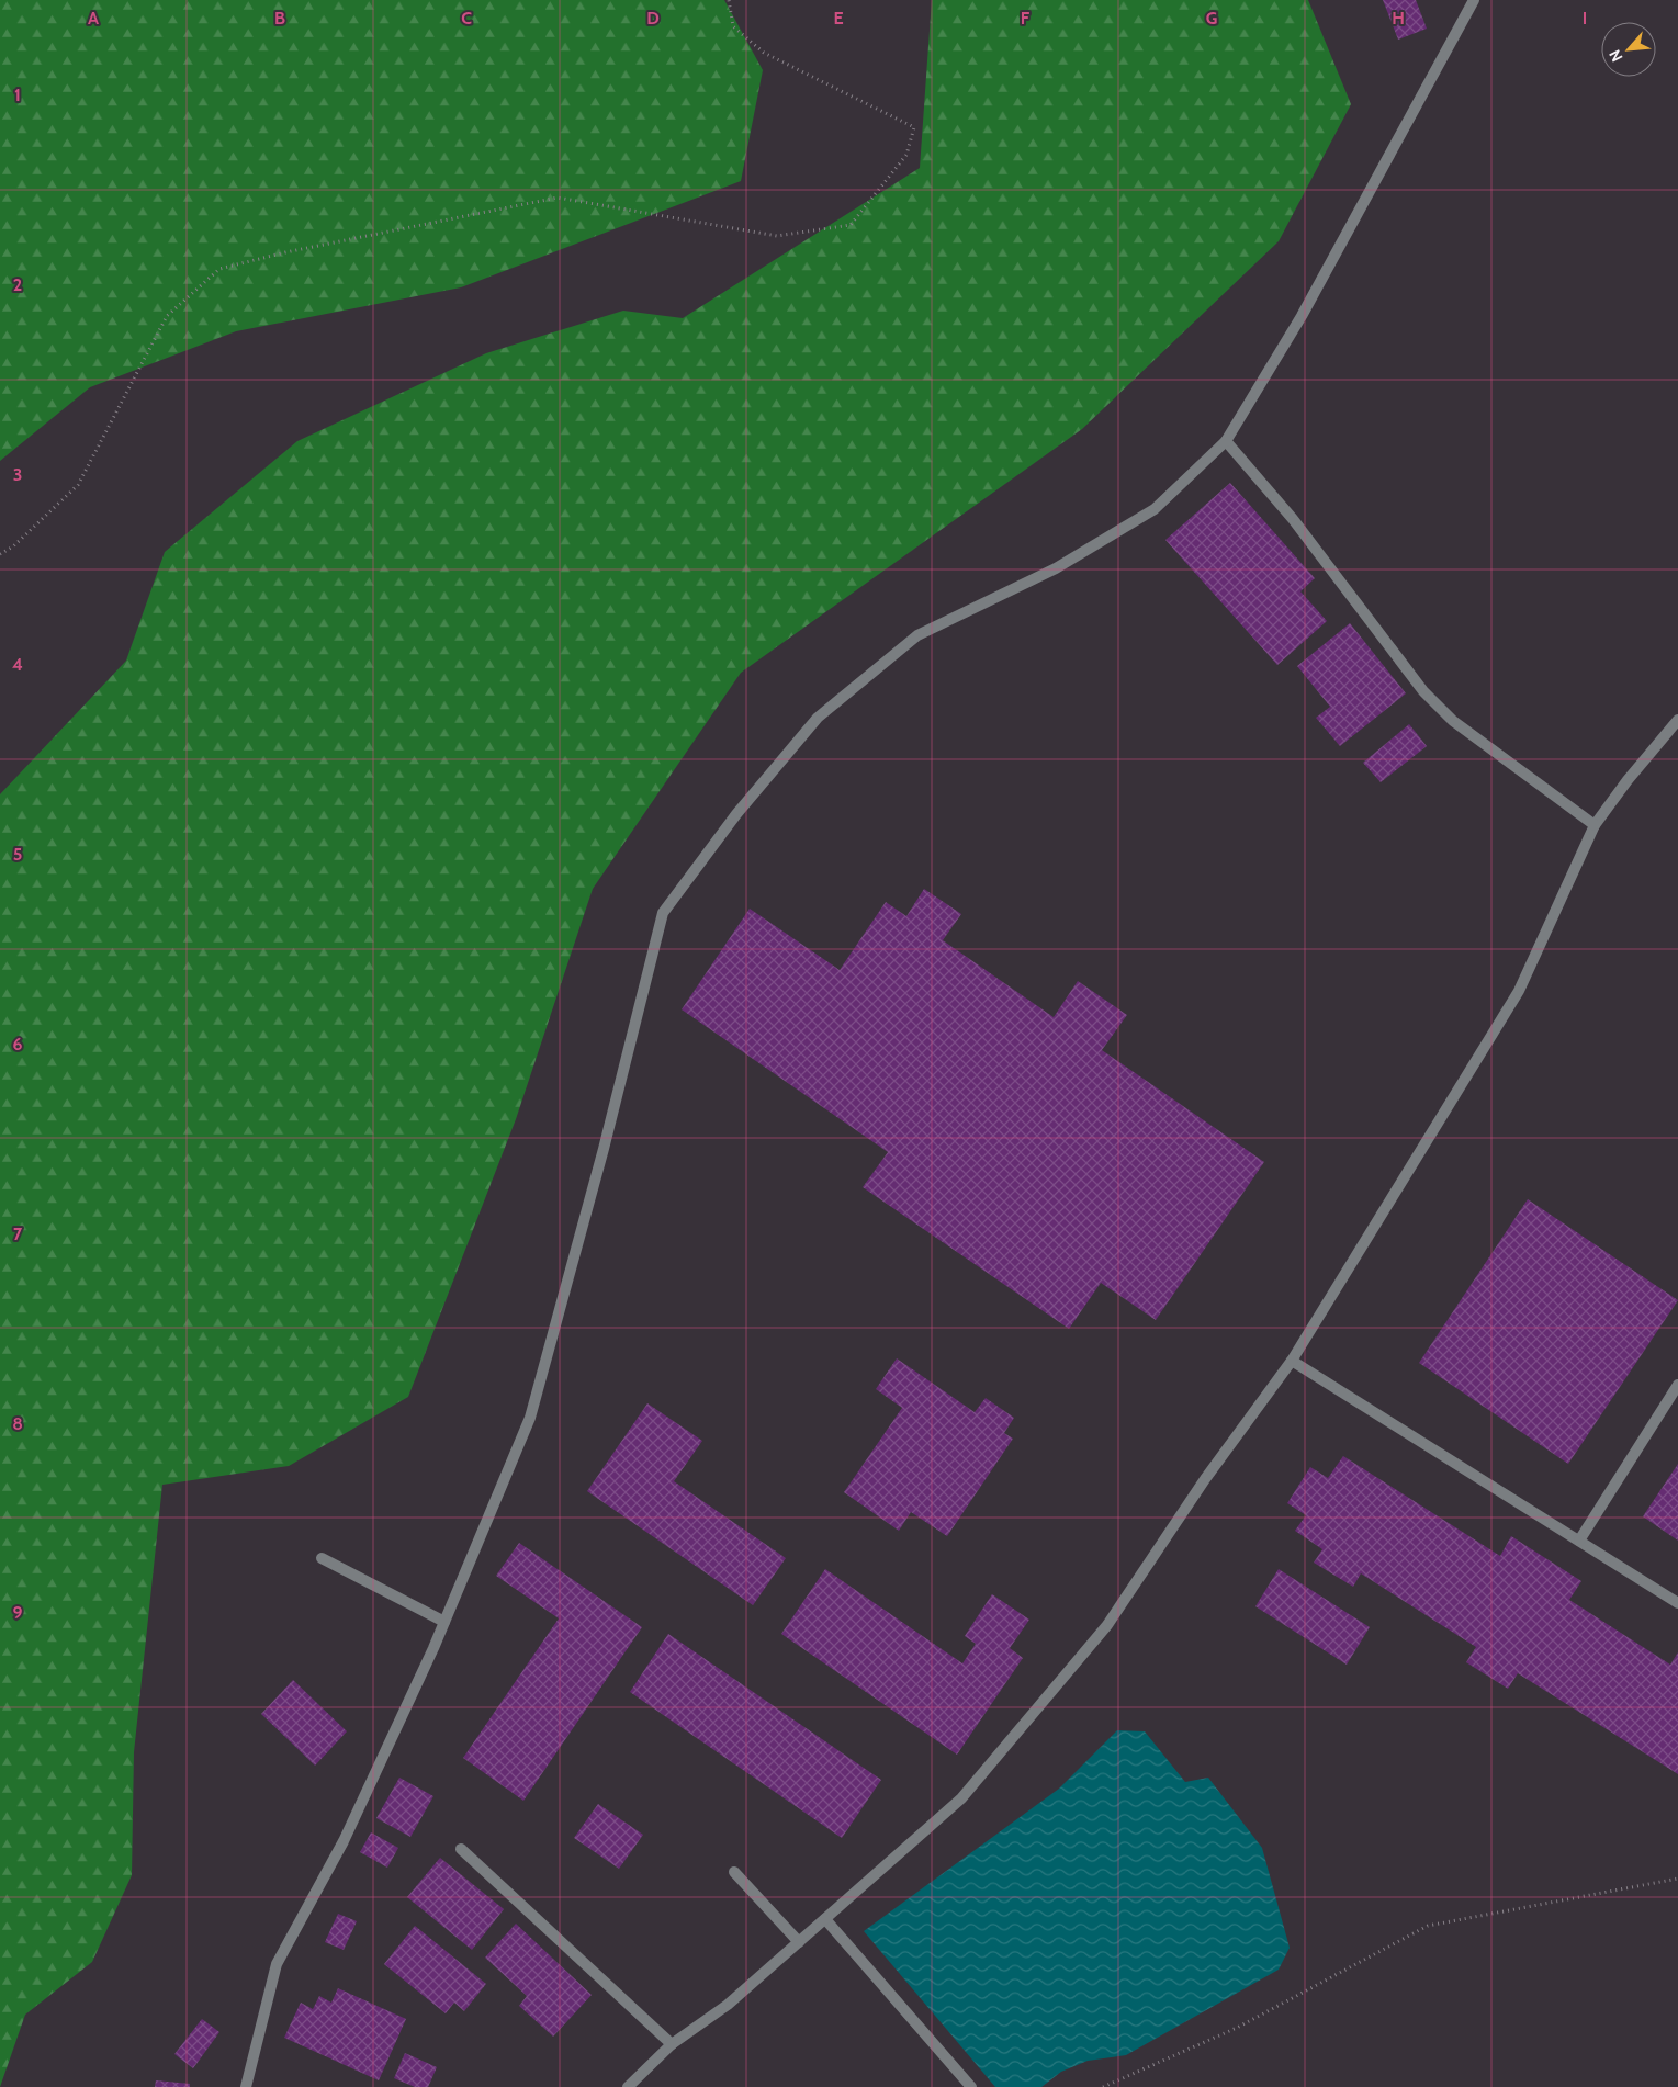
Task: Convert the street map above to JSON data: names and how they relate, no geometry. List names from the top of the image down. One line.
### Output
{"north":"bottom left","grid":{"columns":["A","B","C","D","E","F","G","H","I"],"rows":["1","2","3","4","5","6","7","8","9"]}}
